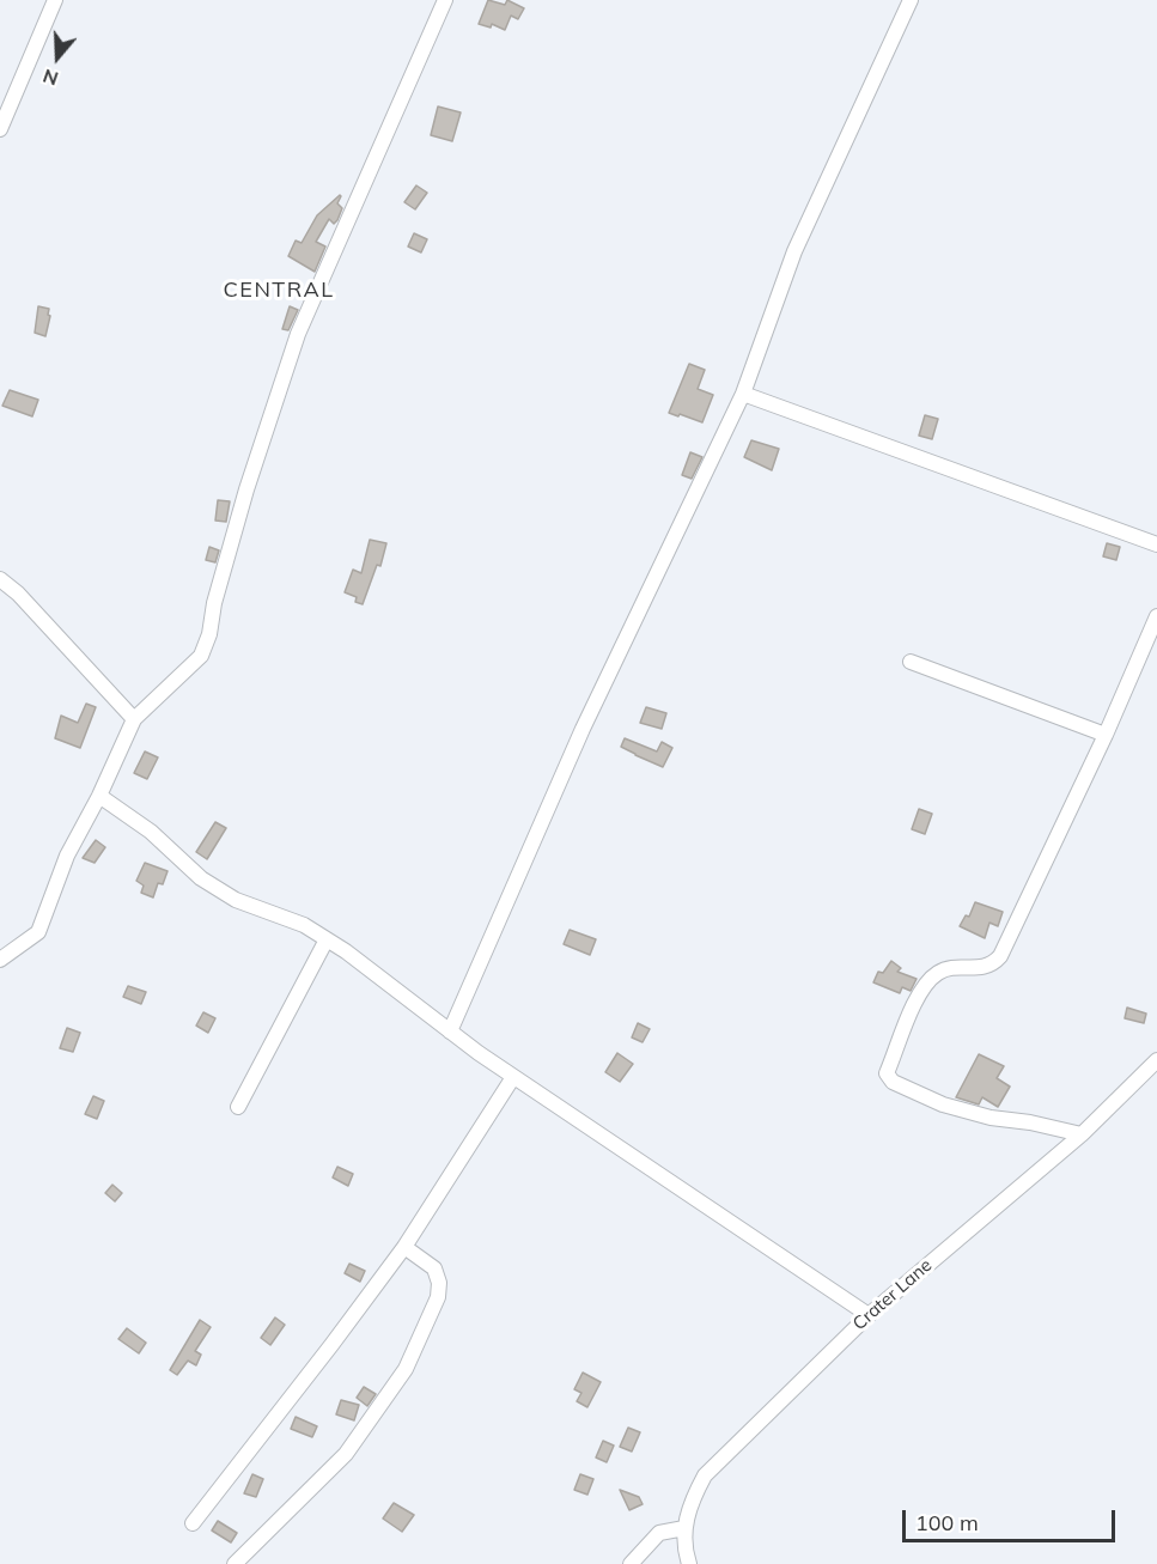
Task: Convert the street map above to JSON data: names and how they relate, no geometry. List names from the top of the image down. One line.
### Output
{"streets":{"street":["Crater Lane"]},"districts":["CENTRAL"],"scale_bar":"100 m","north":"bottom"}
